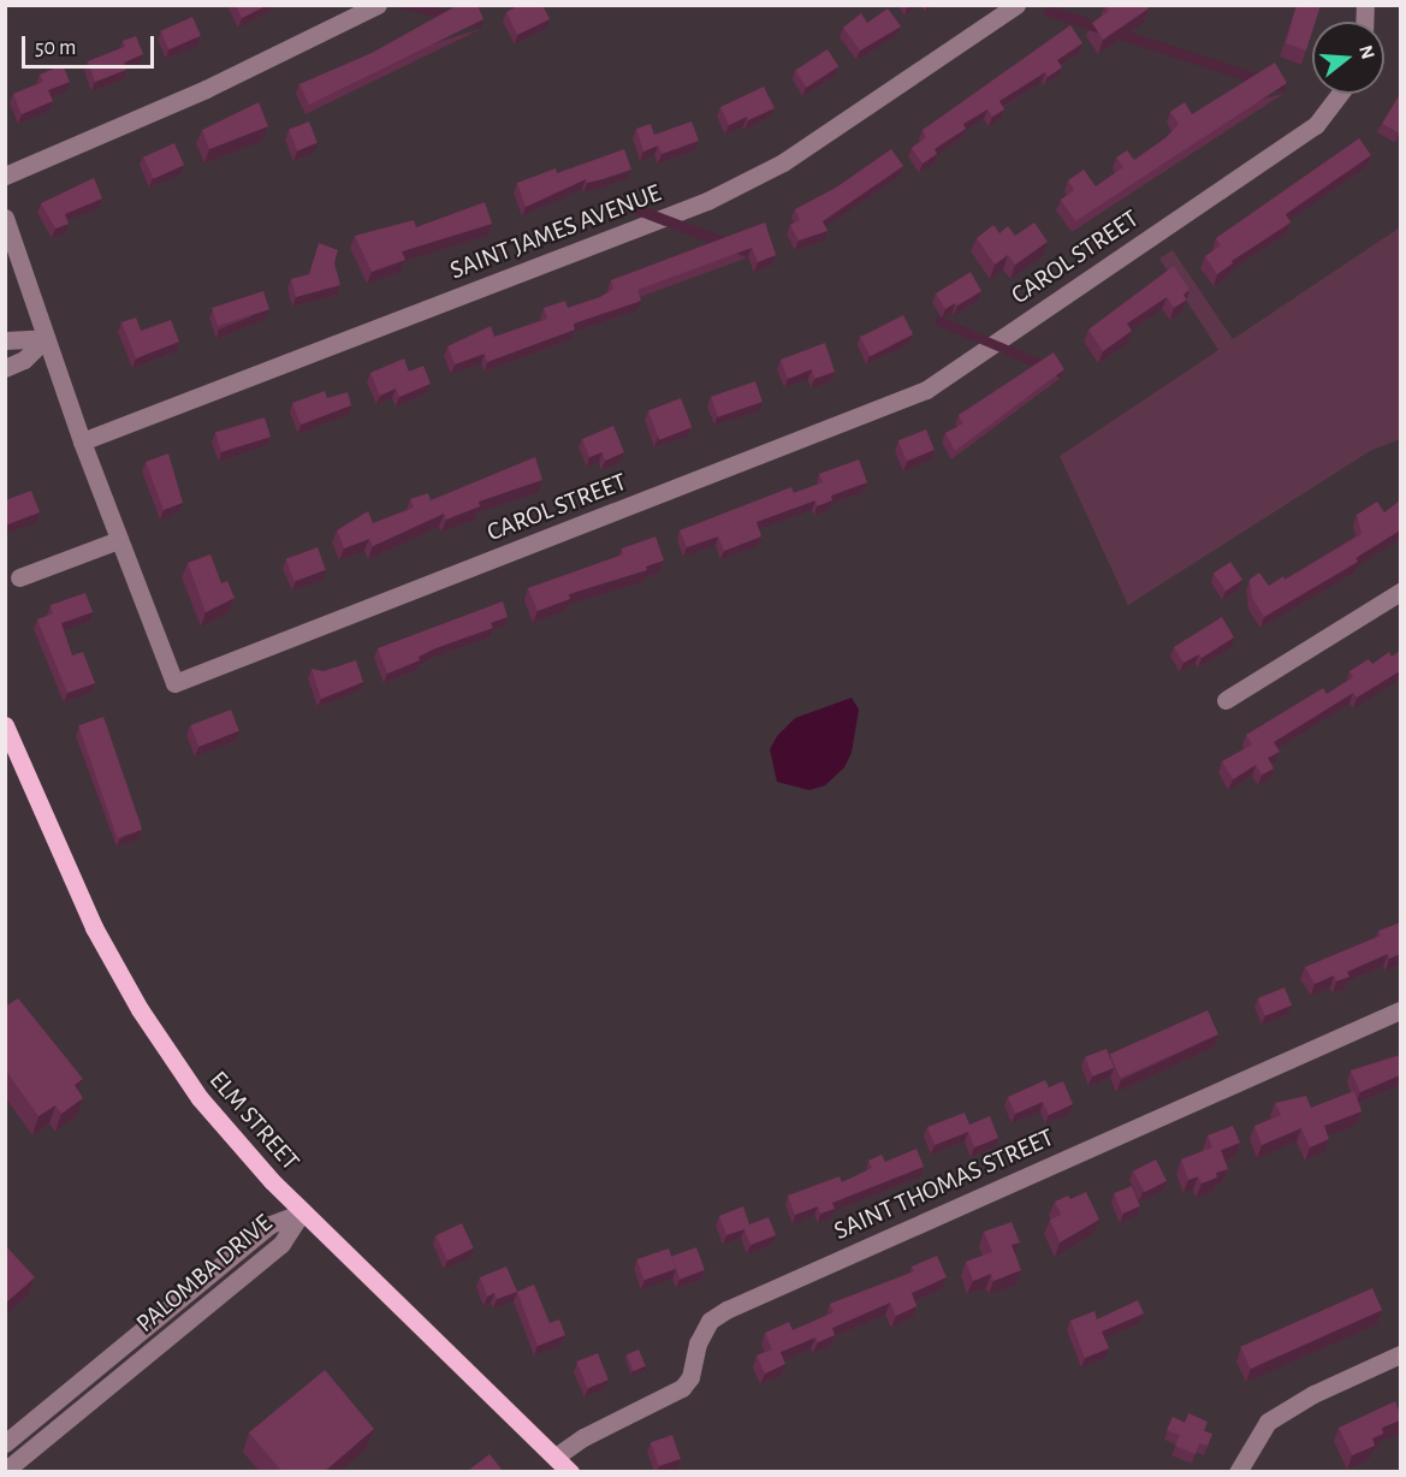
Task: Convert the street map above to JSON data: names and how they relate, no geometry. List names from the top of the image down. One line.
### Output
{"streets":{"main road":["ELM STREET"],"street":["SAINT JAMES AVENUE","CAROL STREET","SAINT THOMAS STREET","PALOMBA DRIVE"]},"crossings":[["SAINT JAMES AVENUE","CAROL STREET"],["ELM STREET","SAINT THOMAS STREET"],["ELM STREET","PALOMBA DRIVE"]],"scale_bar":"50 m","north":"right"}
